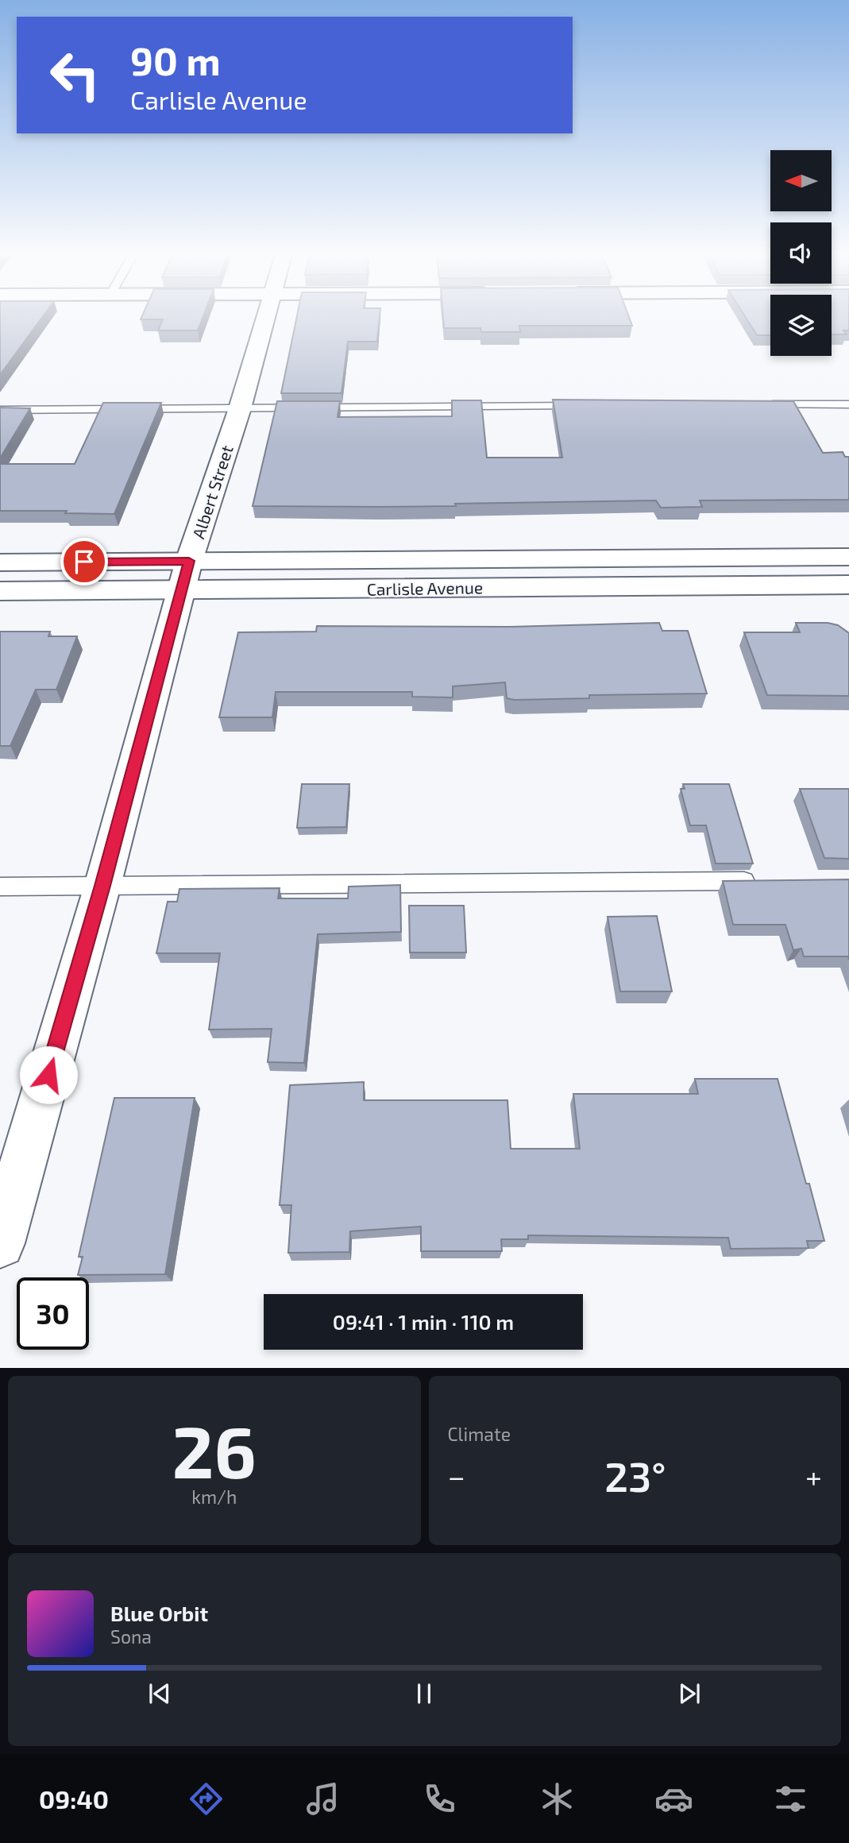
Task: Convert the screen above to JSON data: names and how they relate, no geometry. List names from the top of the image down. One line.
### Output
{"streets":{"street":["Albert Street","Carlisle Avenue"]},"crossings":[["Albert Street","Carlisle Avenue"]],"north":"left","page":{"turn":["90 m","Carlisle Avenue"],"limit":"30","trip":"09:41 · 1 min · 110 m","tile":[["26","km/h"],"Climate"],"heat":["−","23°","+"],"song":["Blue Orbit","Sona"],"tabs":"09:40"}}
